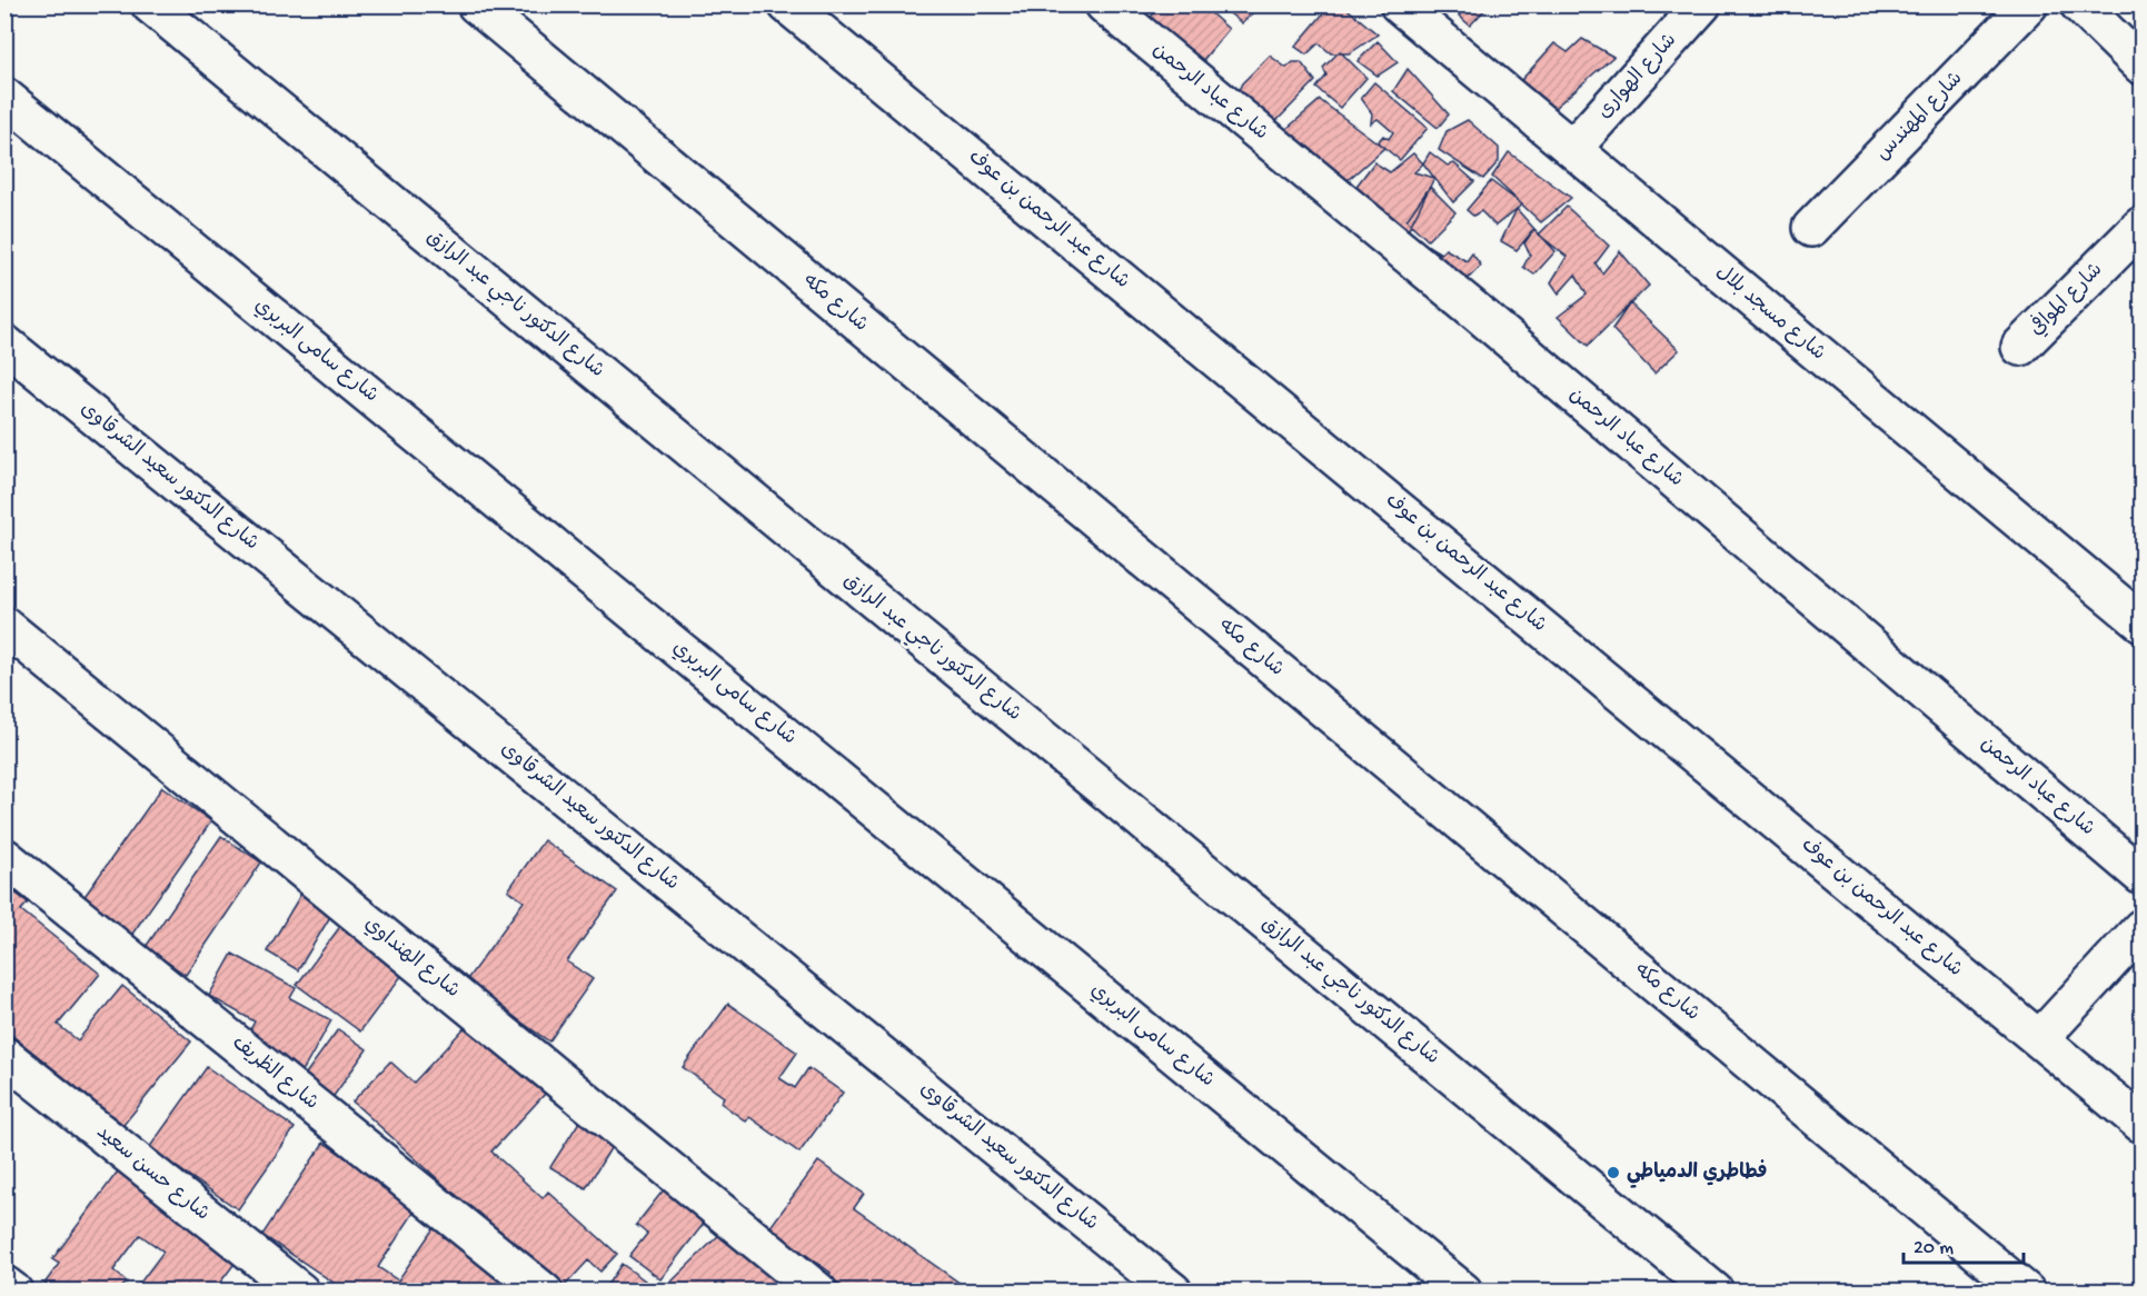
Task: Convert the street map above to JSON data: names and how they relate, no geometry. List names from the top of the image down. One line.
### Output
{"streets":{"street":["شارع الهوارى","شارع عباد الرحمن","شارع المهندس","شارع عبد الرحمن بن عوف","شارع الموافي","شارع مكه","شارع الدكتور ناجي عبد الرازق","شارع مسجد بلال","شارع سامى البربري","شارع الدكتور سعيد الشرقاوى","شارع الهنداوي","شارع الظريف","شارع حسن سعيد"]},"crossings":[["شارع الهوارى","شارع مسجد بلال"]],"places":["فطاطري الدمياطي"],"scale_bar":"20 m"}
